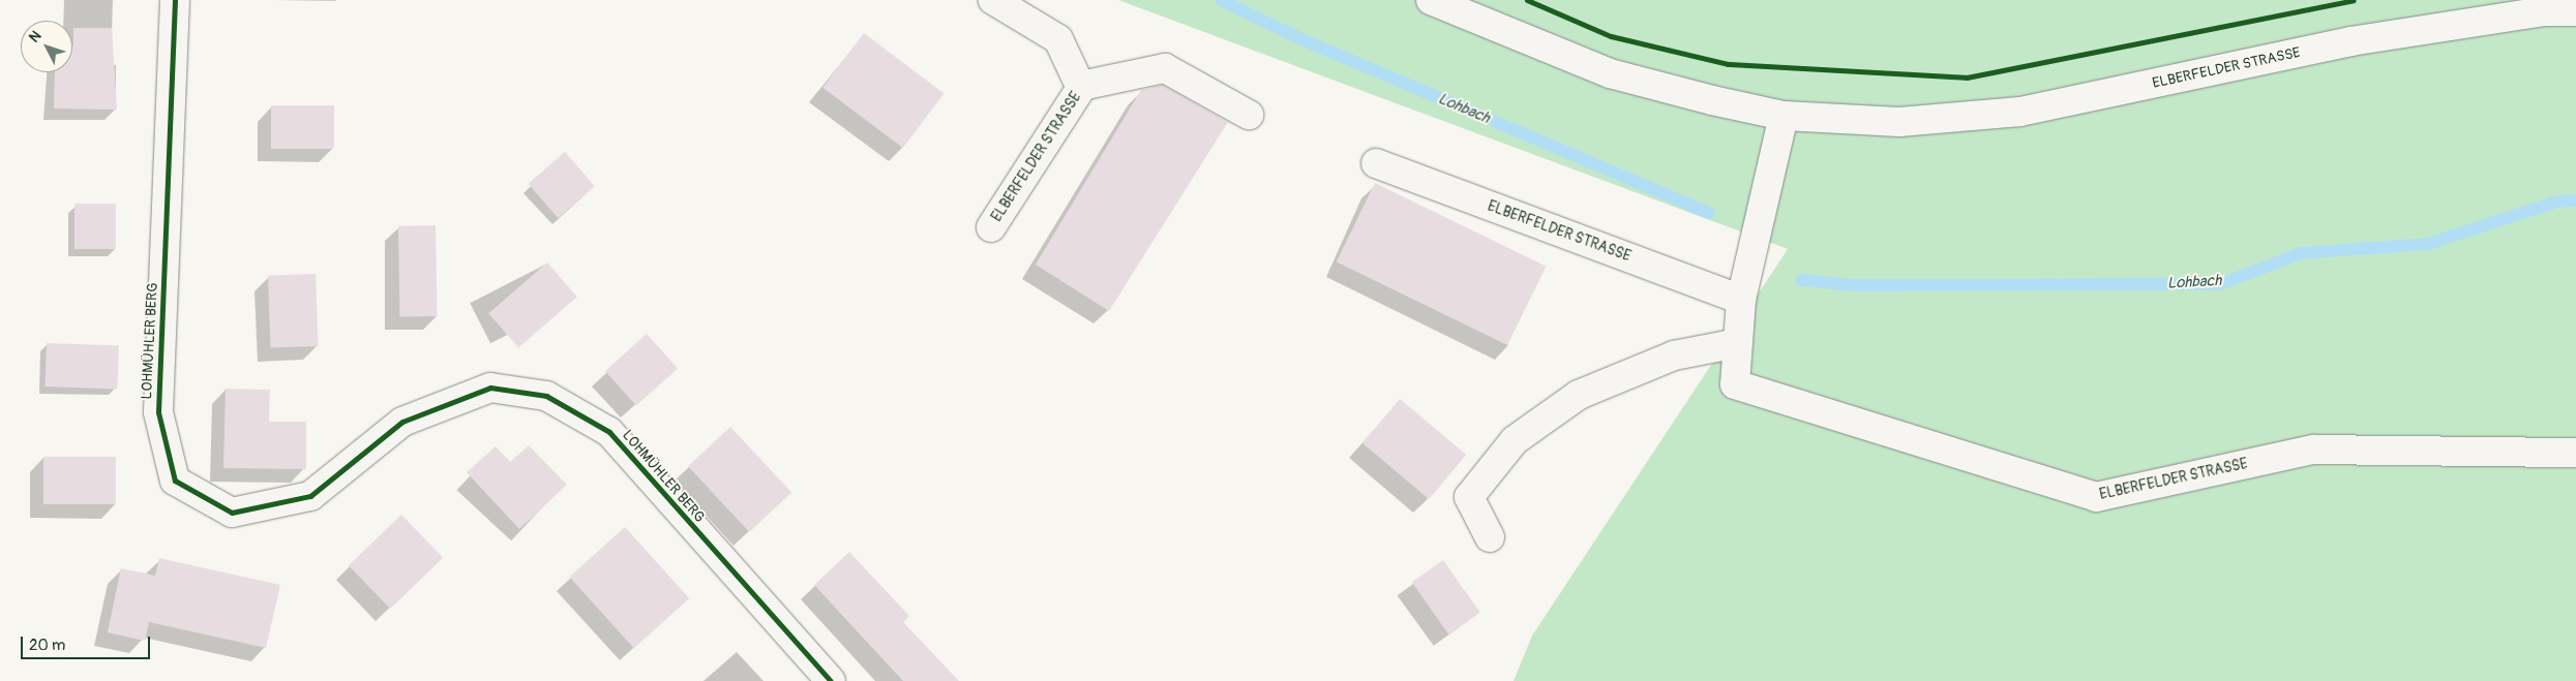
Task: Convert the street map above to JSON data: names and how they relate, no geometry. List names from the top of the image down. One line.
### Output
{"streets":{"street":["ELBERFELDER STRASSE","LOHMÜHLER BERG"]},"water":["Lohbach"],"scale_bar":"20 m","north":"top left"}
